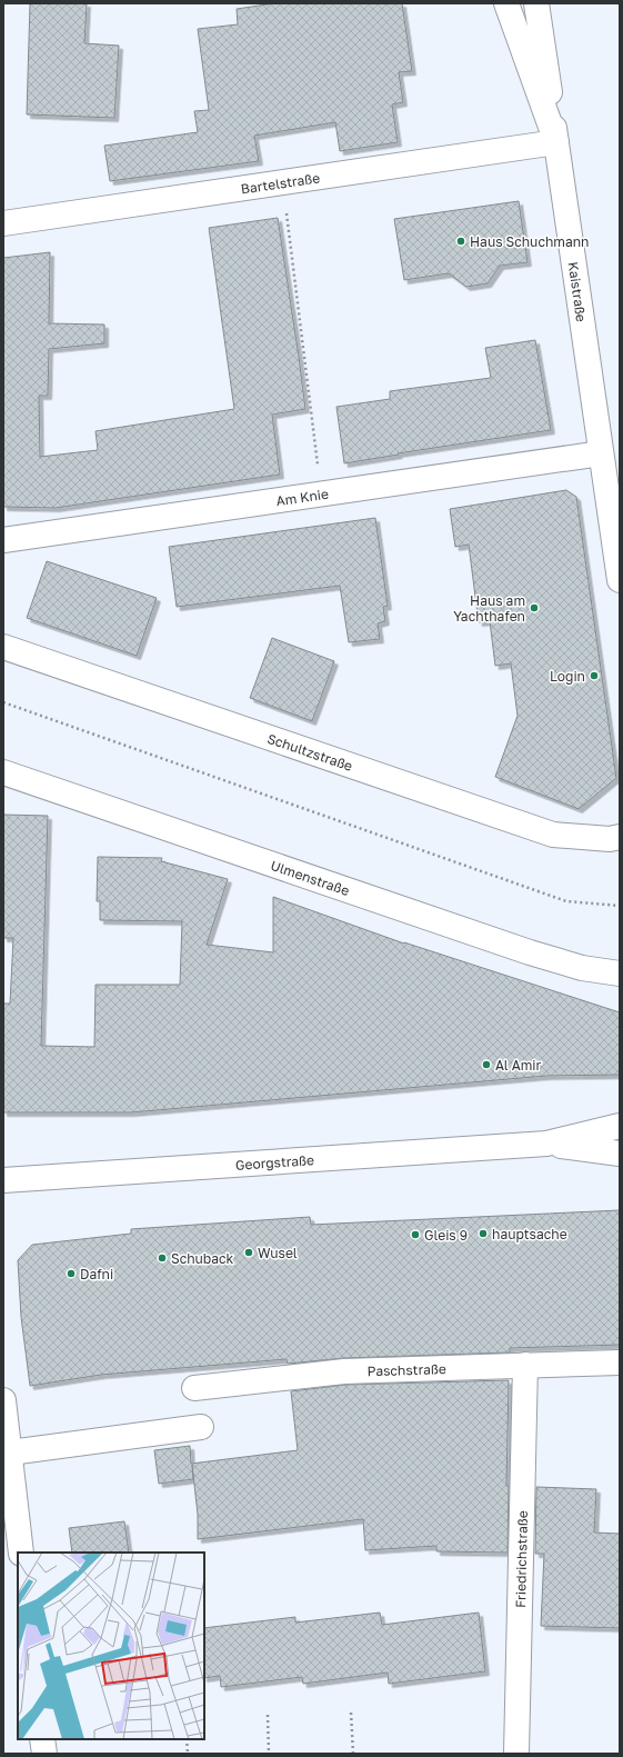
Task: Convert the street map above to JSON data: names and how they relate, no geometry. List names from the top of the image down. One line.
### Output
{"streets":{"street":["Bartelstraße","Kaistraße","Am Knie","Schultzstraße","Ulmenstraße","Georgstraße","Paschstraße","Friedrichstraße"]},"crossings":[["Bartelstraße","Kaistraße"],["Kaistraße","Am Knie"],["Paschstraße","Friedrichstraße"]],"places":["Haus Schuchmann","Haus am Yachthafen","Login","Al Amir","hauptsache","Gleis 9","Wusel","Schuback","Dafni"]}
